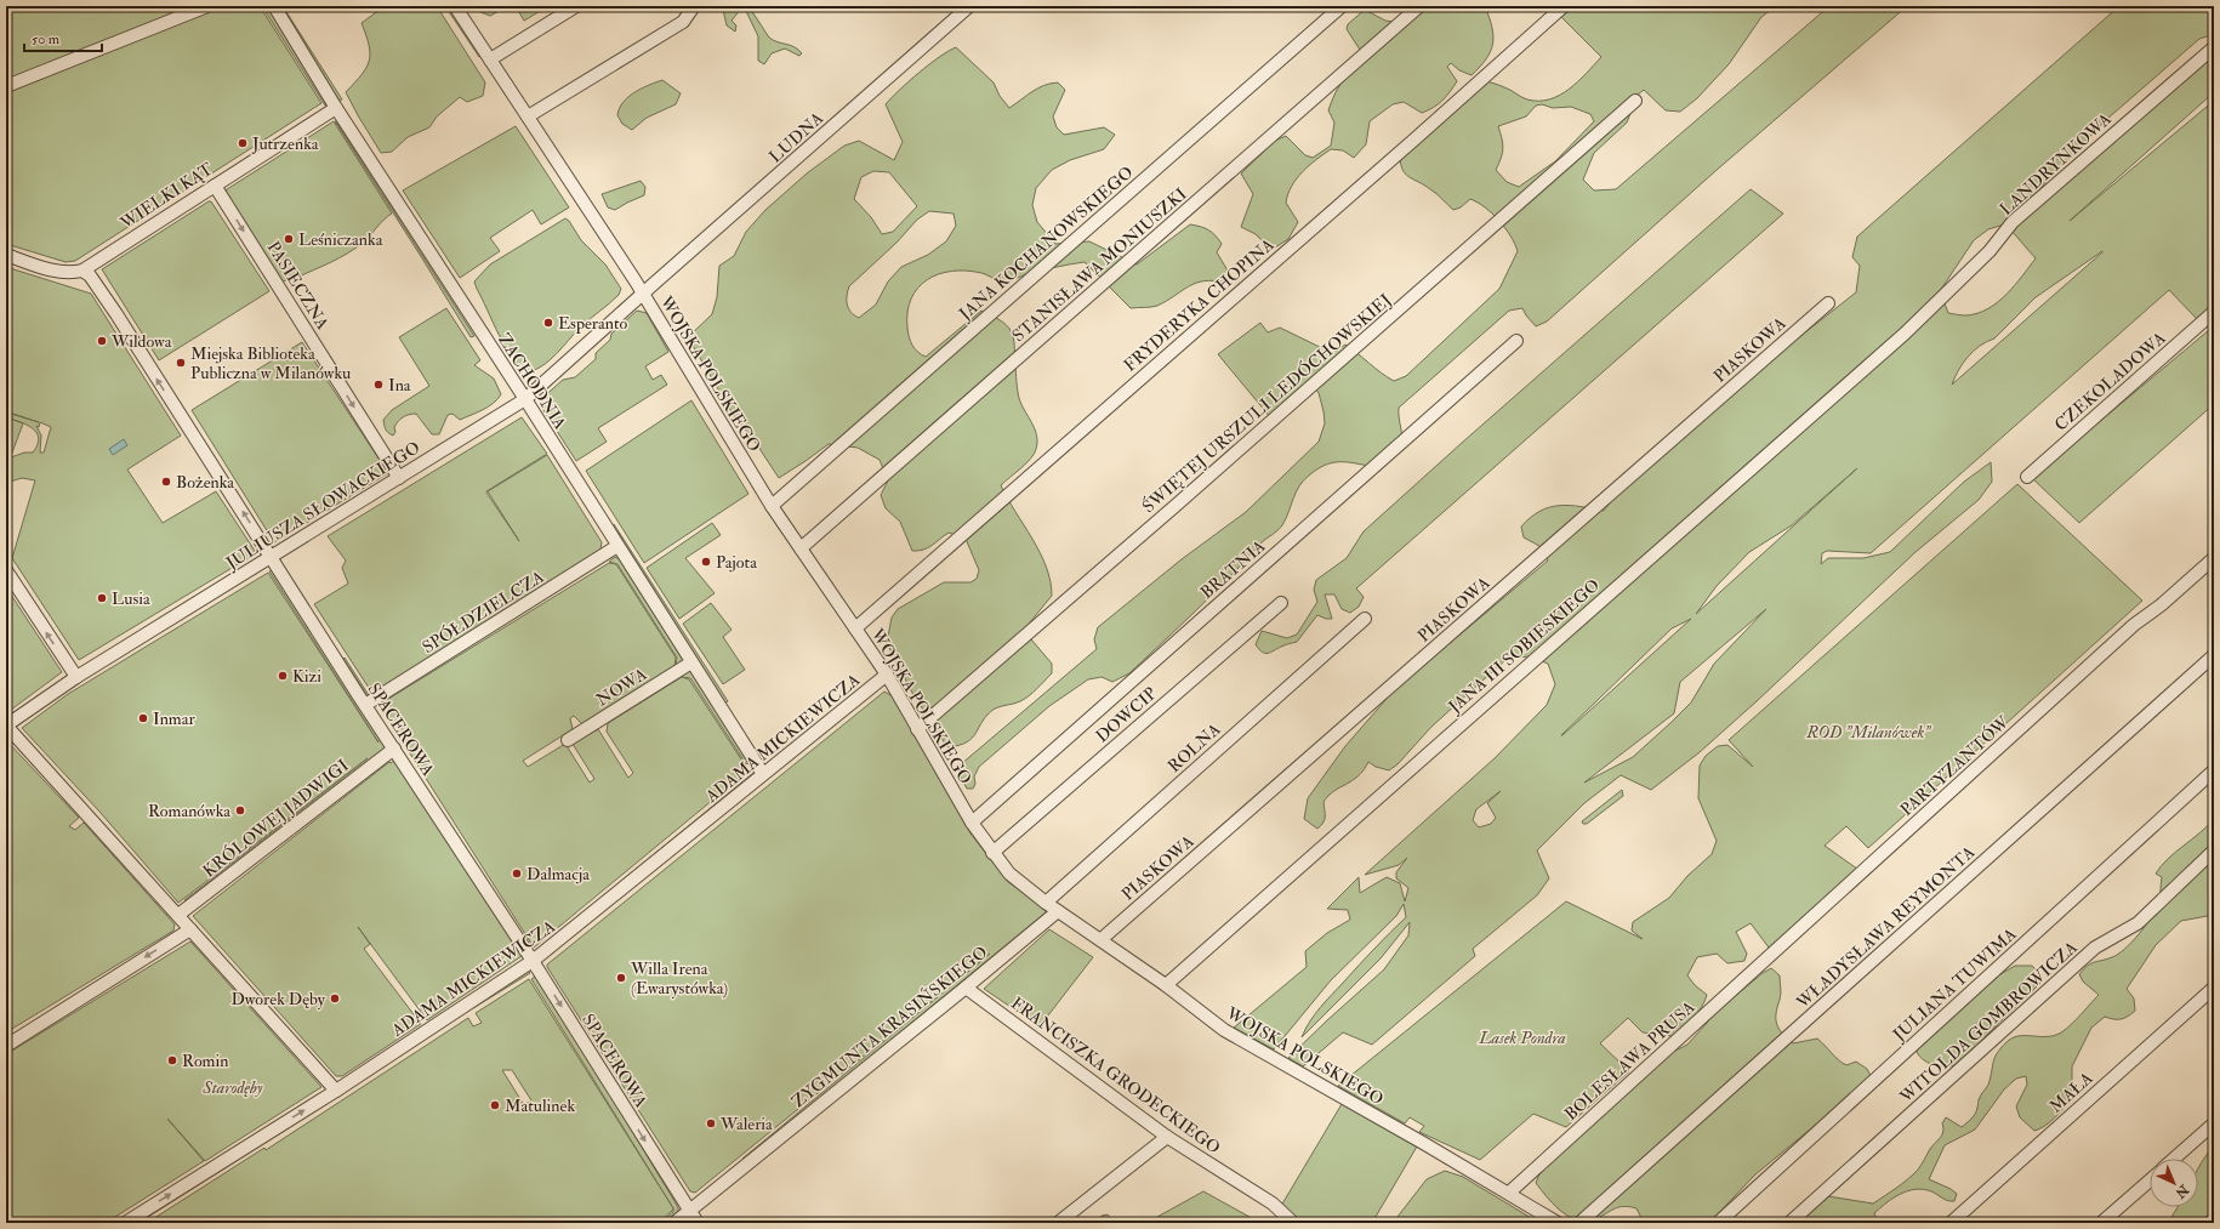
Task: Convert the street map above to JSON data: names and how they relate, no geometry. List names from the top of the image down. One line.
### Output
{"streets":{"street":["LUDNA","LANDRYNKOWA","WIELKI KĄT","JANA KOCHANOWSKIEGO","STANISŁAWA MONIUSZKI","PASIECZNA","FRYDERYKA CHOPINA","PIASKOWA","WOJSKA POLSKIEGO","ZACHODNIA","CZEKOLADOWA","ŚWIĘTEJ URSZULI LEDÓCHOWSKIEJ","JULIUSZA SŁOWACKIEGO","BRATNIA","SPÓŁDZIELCZA","JANA III SOBIESKIEGO","NOWA","DOWCIP","SPACEROWA","ADAMA MICKIEWICZA","ROLNA","PARTYZANTÓW","KRÓLOWEJ JADWIGI","WŁADYSŁAWA REYMONTA","JULIANA TUWIMA","WITOLDA GOMBROWICZA","ZYGMUNTA KRASIŃSKIEGO","BOLESŁAWA PRUSA","FRANCISZKA GRODECKIEGO","MAŁA"]},"crossings":[["LUDNA","WOJSKA POLSKIEGO"],["LUDNA","JULIUSZA SŁOWACKIEGO"],["LANDRYNKOWA","JANA III SOBIESKIEGO"],["WIELKI KĄT","PASIECZNA"],["WIELKI KĄT","ZACHODNIA"],["WIELKI KĄT","SPACEROWA"],["JANA KOCHANOWSKIEGO","WOJSKA POLSKIEGO"],["STANISŁAWA MONIUSZKI","WOJSKA POLSKIEGO"],["PASIECZNA","JULIUSZA SŁOWACKIEGO"],["FRYDERYKA CHOPINA","WOJSKA POLSKIEGO"],["PIASKOWA","WOJSKA POLSKIEGO"],["WOJSKA POLSKIEGO","ŚWIĘTEJ URSZULI LEDÓCHOWSKIEJ"],["WOJSKA POLSKIEGO","JULIUSZA SŁOWACKIEGO"],["WOJSKA POLSKIEGO","BRATNIA"],["WOJSKA POLSKIEGO","JANA III SOBIESKIEGO"],["WOJSKA POLSKIEGO","DOWCIP"],["WOJSKA POLSKIEGO","ADAMA MICKIEWICZA"],["WOJSKA POLSKIEGO","ROLNA"],["WOJSKA POLSKIEGO","ZYGMUNTA KRASIŃSKIEGO"],["WOJSKA POLSKIEGO","BOLESŁAWA PRUSA"],["ZACHODNIA","JULIUSZA SŁOWACKIEGO"],["ZACHODNIA","SPÓŁDZIELCZA"],["ZACHODNIA","NOWA"],["ZACHODNIA","ADAMA MICKIEWICZA"],["JULIUSZA SŁOWACKIEGO","SPACEROWA"],["SPÓŁDZIELCZA","SPACEROWA"],["SPACEROWA","ADAMA MICKIEWICZA"],["SPACEROWA","KRÓLOWEJ JADWIGI"],["SPACEROWA","ZYGMUNTA KRASIŃSKIEGO"],["PARTYZANTÓW","BOLESŁAWA PRUSA"],["ZYGMUNTA KRASIŃSKIEGO","FRANCISZKA GRODECKIEGO"]],"one_way":["PASIECZNA"],"parks":["ROD \"Milanówek\"","Lasek Pondra","Starodęby"],"places":["Jutrzenka","Leśniczanka","Esperanto","Wildowa","Miejska Biblioteka Publiczna w Milanówku","Ina","Bożenka","Pajota","Lusia","Kizi","Inmar","Romanówka","Dalmacja","Willa Irena (Ewarystówka)","Dworek Dęby","Romin","Matulinek","Waleria"],"scale_bar":"50 m","north":"bottom right"}
